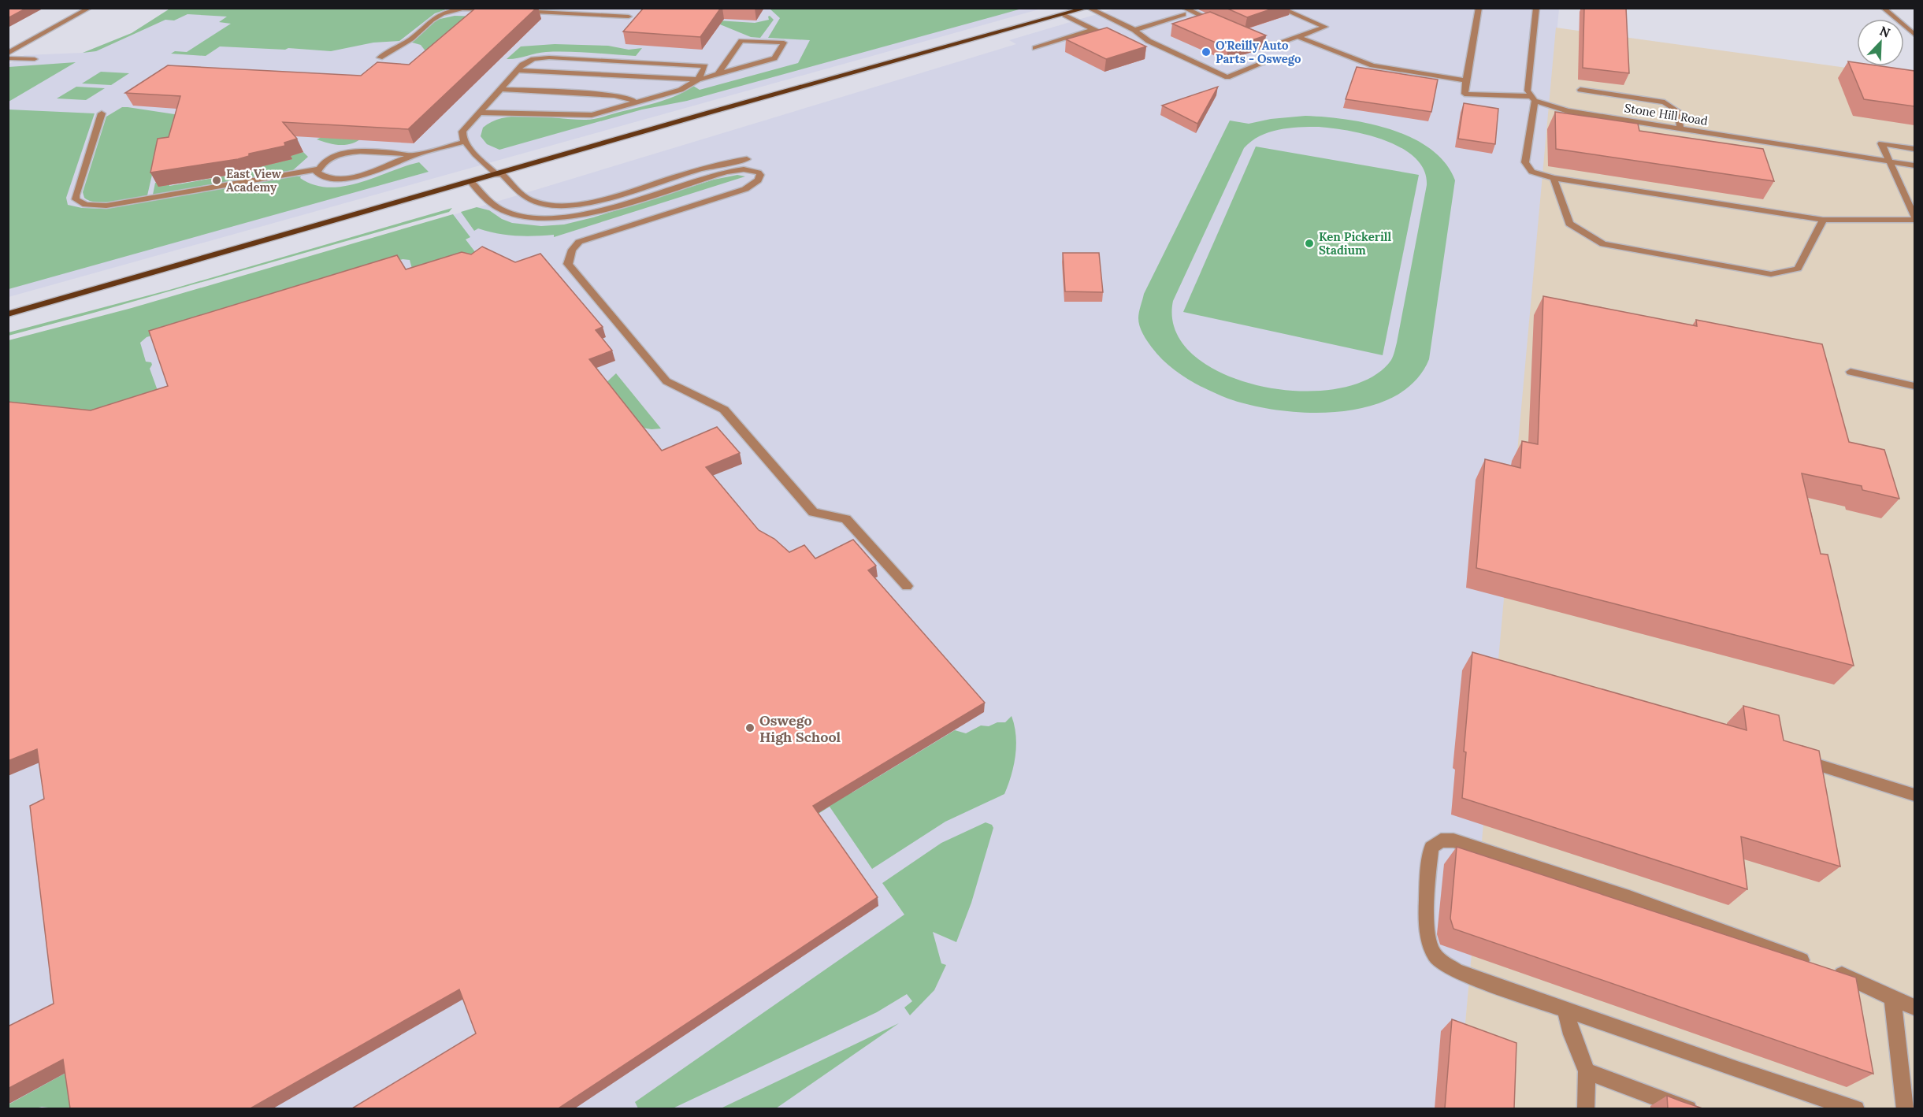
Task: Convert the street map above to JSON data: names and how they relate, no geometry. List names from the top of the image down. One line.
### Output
{"streets":{"street":["Stone Hill Road"]},"places":["O'Reilly Auto Parts - Oswego","East View Academy","Ken Pickerill Stadium","Oswego High School"],"north":"top right"}
